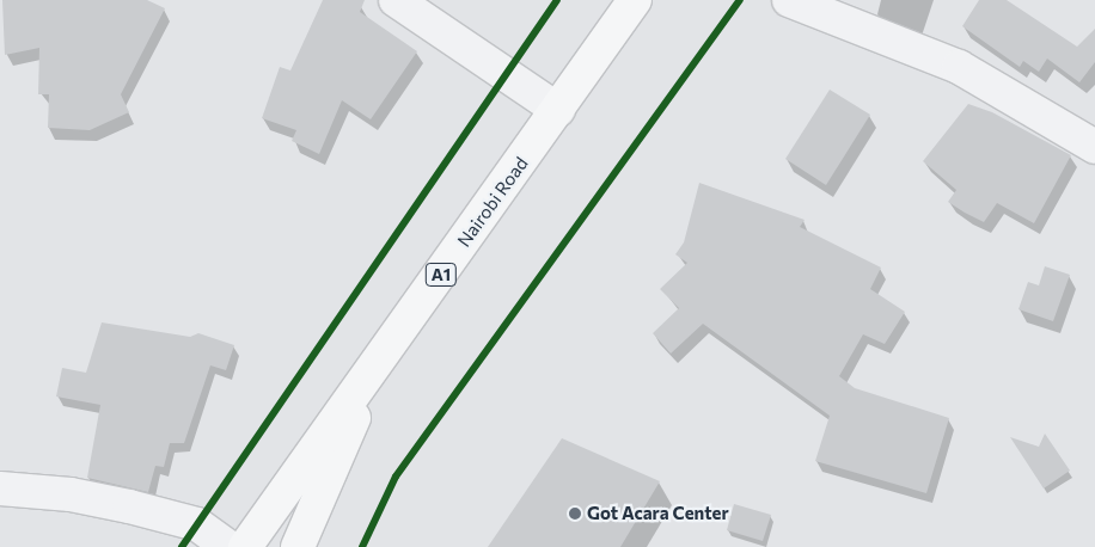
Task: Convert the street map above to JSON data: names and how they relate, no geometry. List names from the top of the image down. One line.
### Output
{"streets":{"main road":["Nairobi Road","A1"]},"places":["Got Acara Center"]}
